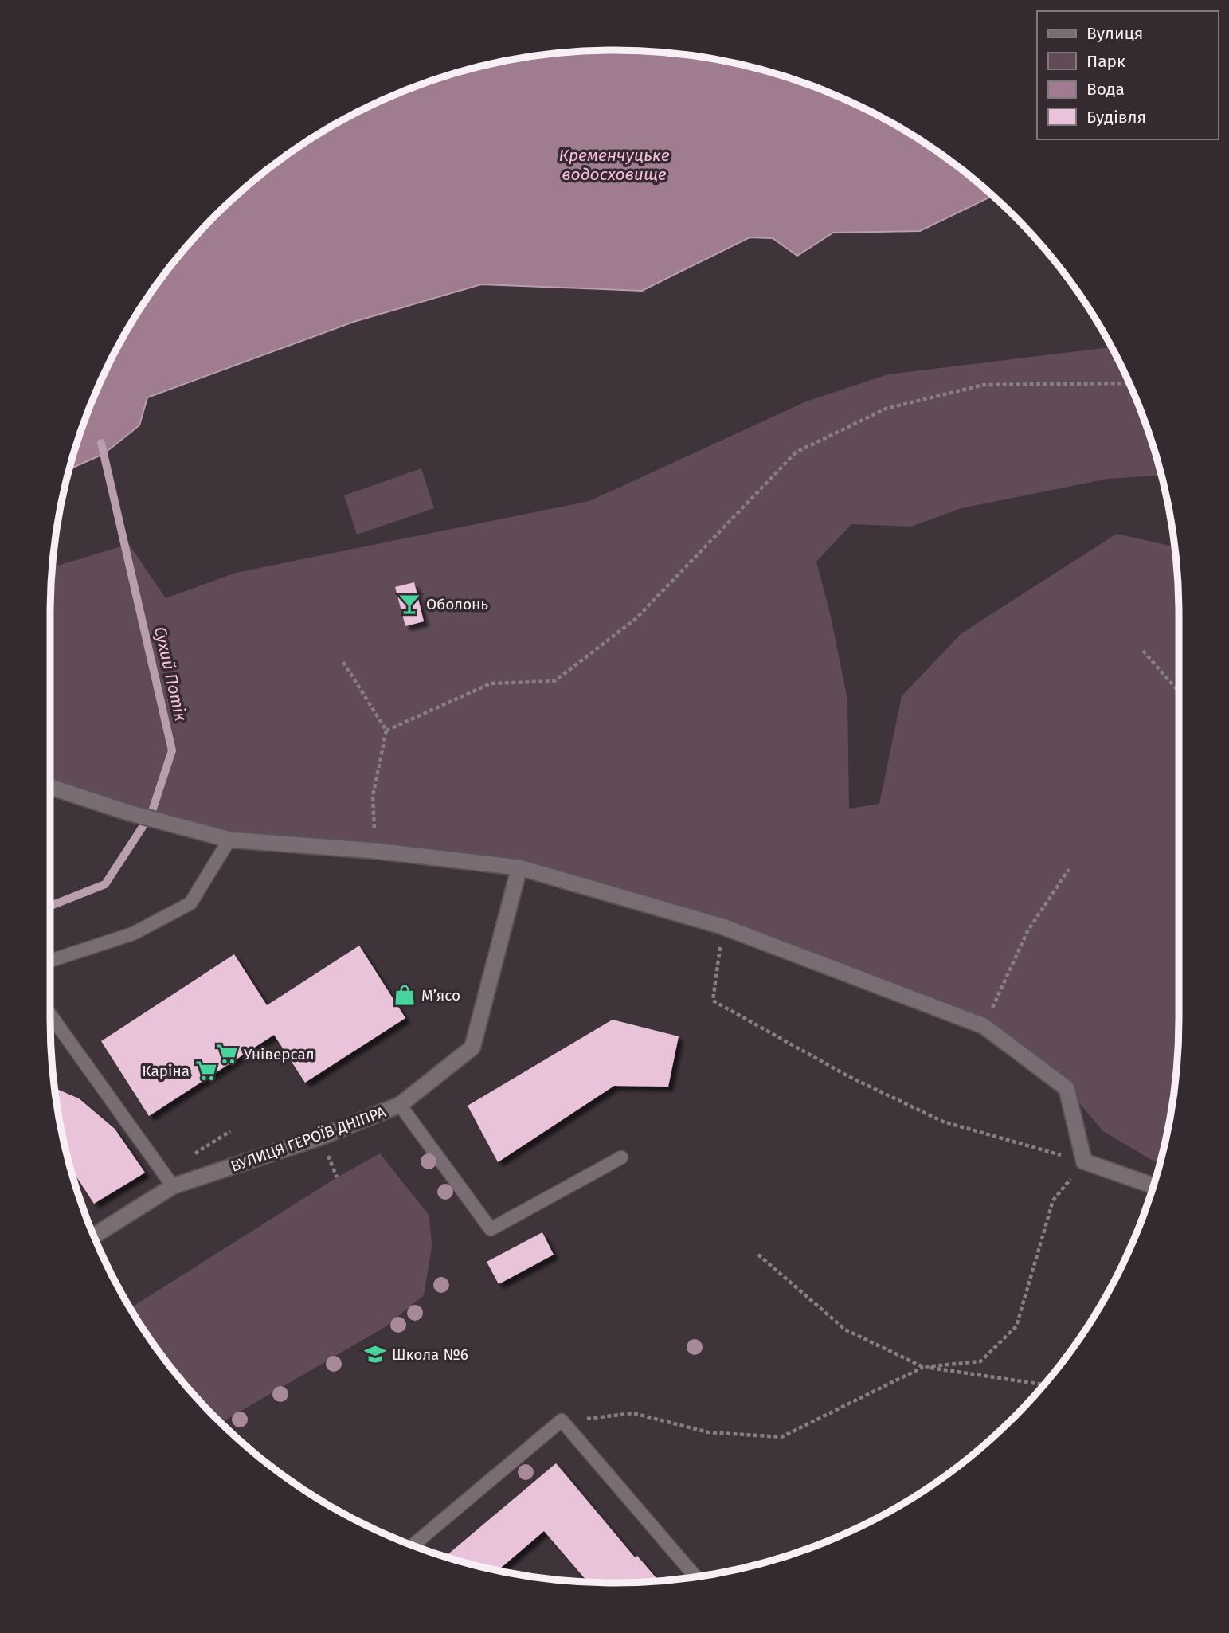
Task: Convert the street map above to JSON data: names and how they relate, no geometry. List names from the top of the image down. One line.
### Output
{"streets":{"street":["ВУЛИЦЯ ГЕРОЇВ ДНІПРА"]},"water":["Кременчуцьке водосховище","Сухий Потік"],"places":{"bar":["Оболонь"],"shop":["М’ясо"],"supermarket":["Універсал","Каріна"],"school or university":["Школа №6"]},"legend":["Вулиця","Парк","Вода","Будівля"]}
